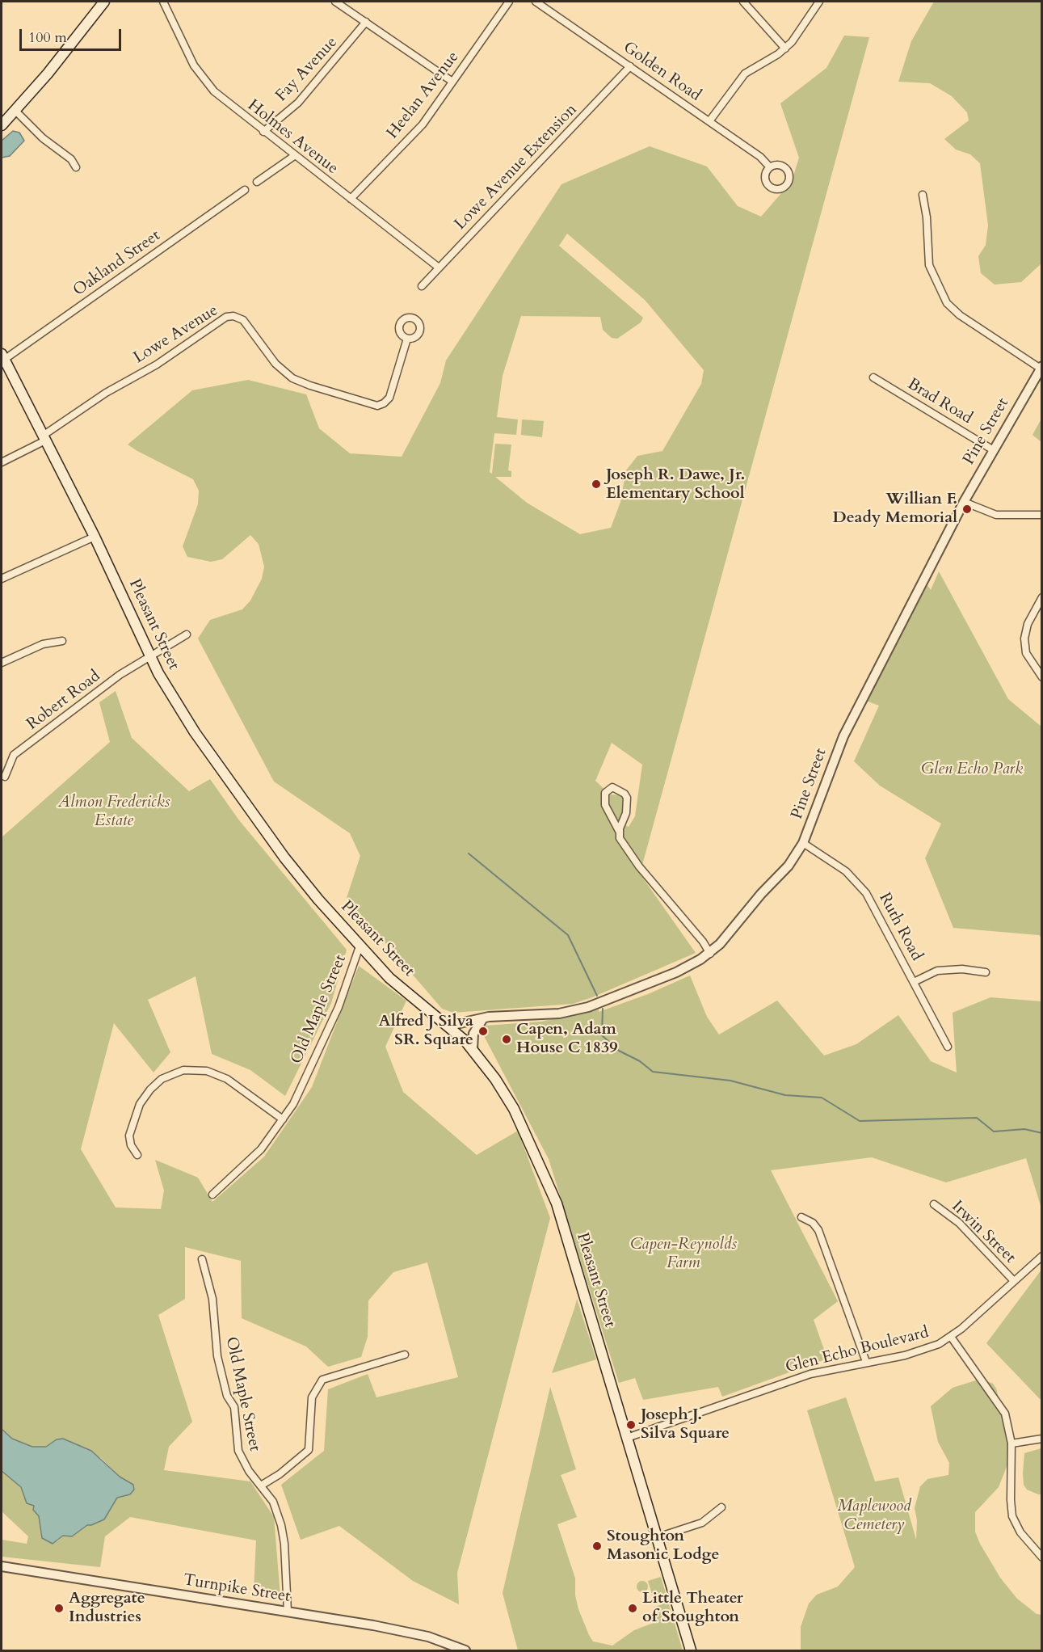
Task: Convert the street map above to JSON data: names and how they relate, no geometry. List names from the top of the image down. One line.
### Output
{"streets":{"main road":["Pleasant Street"],"street":["Fay Avenue","Golden Road","Heelan Avenue","Holmes Avenue","Lowe Avenue Extension","Oakland Street","Lowe Avenue","Brad Road","Pine Street","Robert Road","Ruth Road","Old Maple Street","Irwin Street","Glen Echo Boulevard","Turnpike Street"]},"crossings":[["Fay Avenue","Holmes Avenue"],["Golden Road","Lowe Avenue Extension"],["Heelan Avenue","Holmes Avenue"],["Holmes Avenue","Lowe Avenue Extension"],["Oakland Street","Pleasant Street"],["Lowe Avenue","Pleasant Street"],["Brad Road","Pine Street"],["Pine Street","Pleasant Street"],["Pine Street","Ruth Road"],["Pleasant Street","Robert Road"],["Pleasant Street","Old Maple Street"],["Pleasant Street","Glen Echo Boulevard"],["Old Maple Street","Turnpike Street"],["Irwin Street","Glen Echo Boulevard"]],"parks":["Glen Echo Park","Almon Fredericks Estate","Capen-Reynolds Farm","Maplewood Cemetery"],"places":["Joseph R. Dawe, Jr. Elementary School","Willian F. Deady Memorial","Alfred J Silva SR. Square","Capen, Adam House C 1839","Joseph J. Silva Square","Stoughton Masonic Lodge","Aggregate Industries","Little Theater of Stoughton"],"scale_bar":"100 m"}
